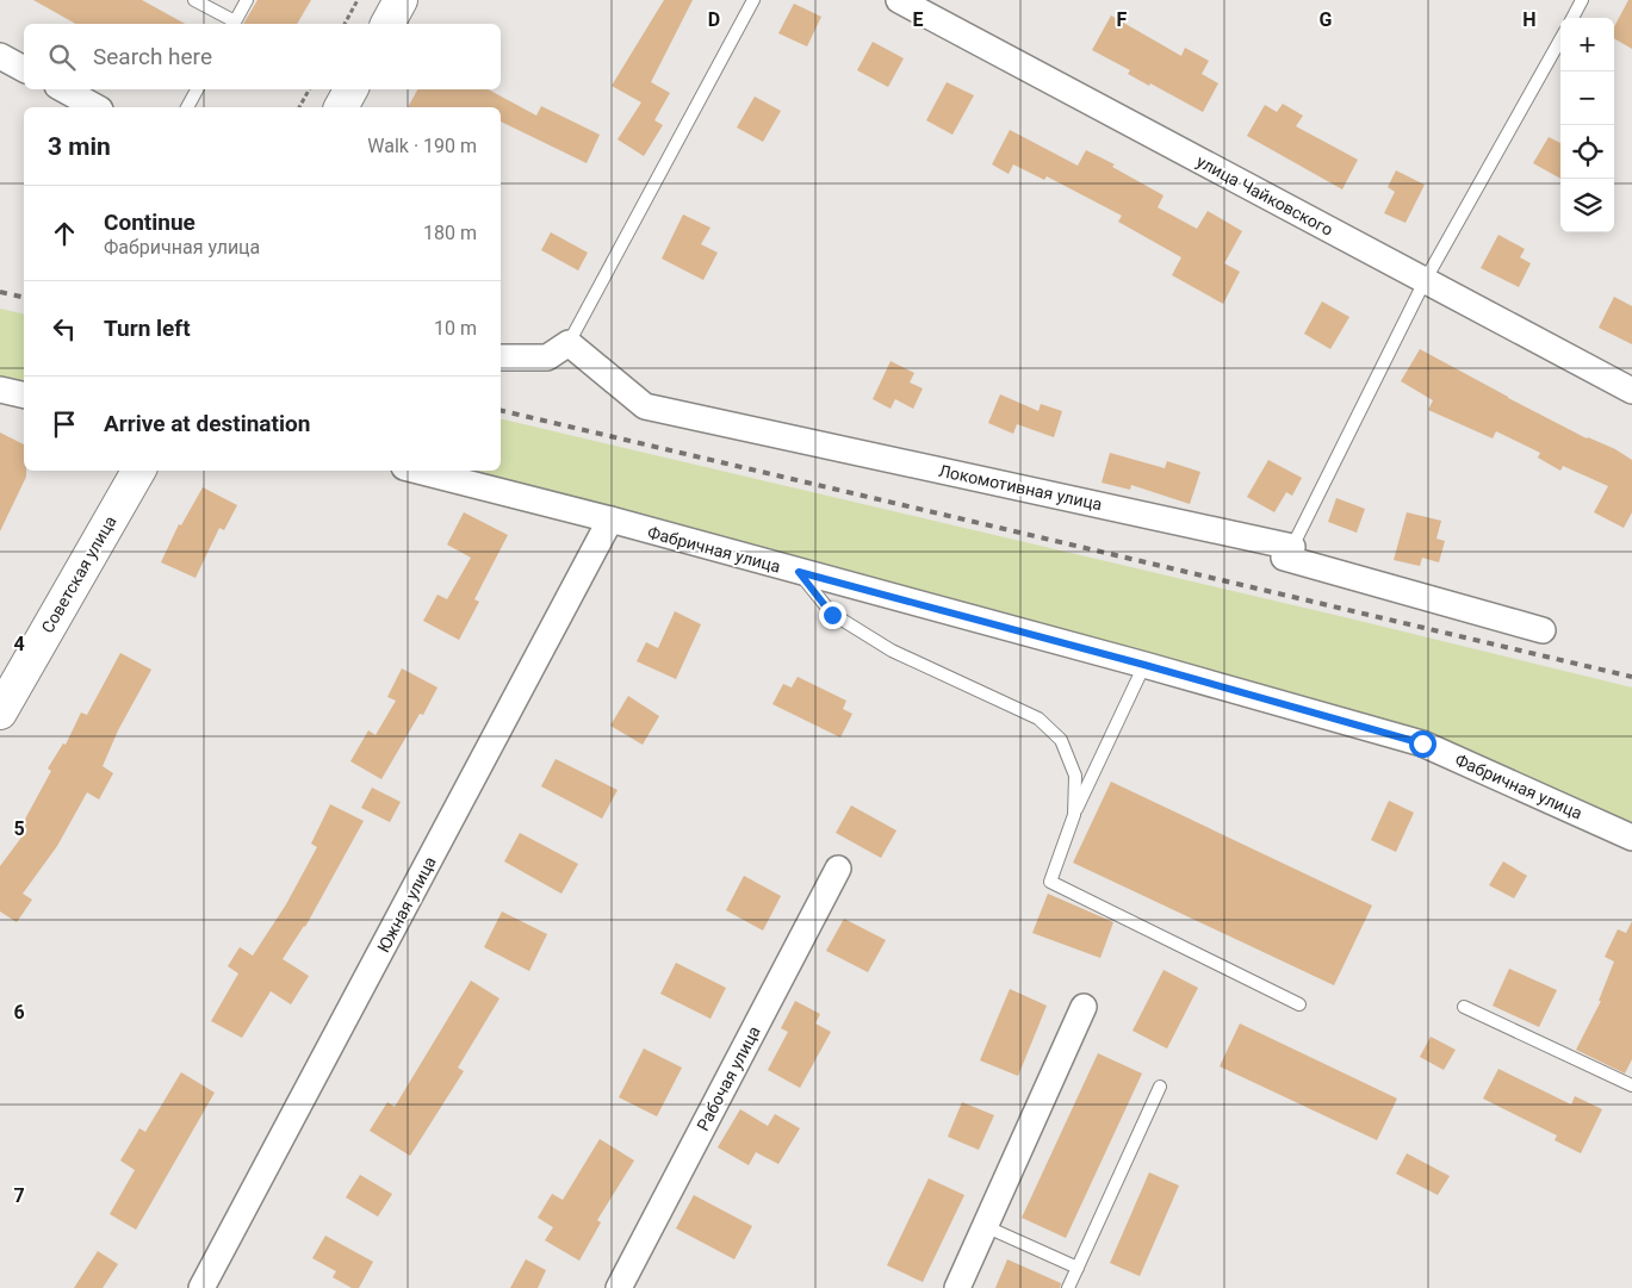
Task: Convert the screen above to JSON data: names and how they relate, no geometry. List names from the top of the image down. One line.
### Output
{"streets":{"main road":["Советская улица"],"street":["улица Чайковского","Локомотивная улица","Фабричная улица","Южная улица","Рабочая улица"]},"crossings":[["Фабричная улица","Южная улица"]],"page":{"map_buttons":["+","−"],"search":"Search here","heading":["3 min","Walk · 190 m"],"list":[["Continue","Фабричная улица","180 m"],["Turn left","10 m"],"Arrive at destination"]},"grid":{"columns":["D","E","F","G","H"],"rows":["4","5","6","7"]}}
